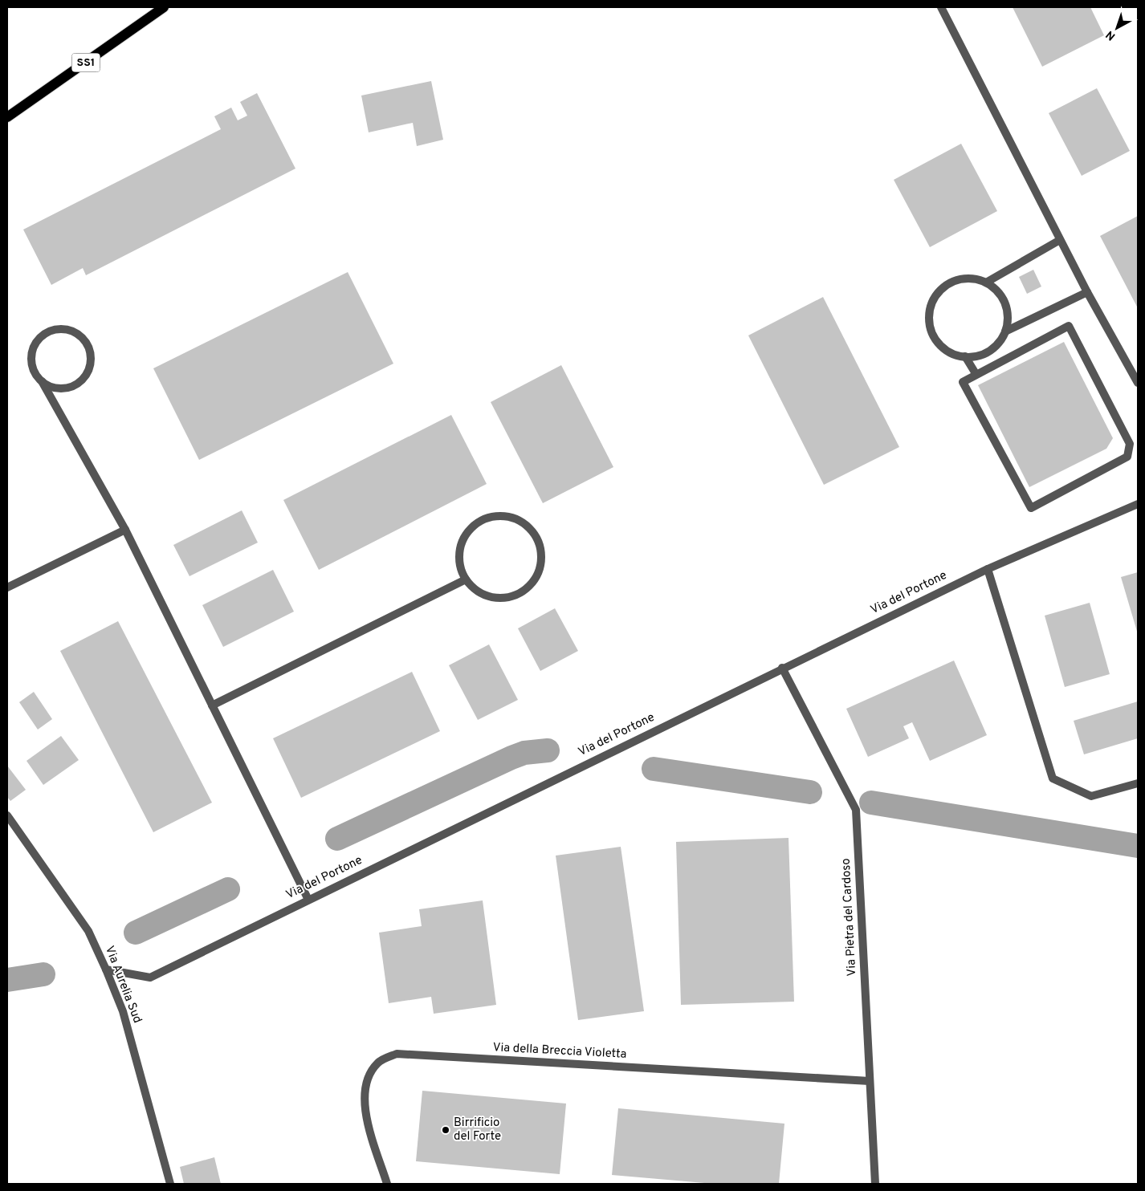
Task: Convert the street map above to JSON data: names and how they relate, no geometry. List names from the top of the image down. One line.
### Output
{"streets":{"main road":["SS1"],"street":["Via del Portone","Via Pietra del Cardoso","Via Aurelia Sud","Via della Breccia Violetta"]},"crossings":[["Via del Portone","Via Pietra del Cardoso"],["Via del Portone","Via Aurelia Sud"],["Via Pietra del Cardoso","Via della Breccia Violetta"]],"places":["Birrificio del Forte"],"north":"bottom left"}
